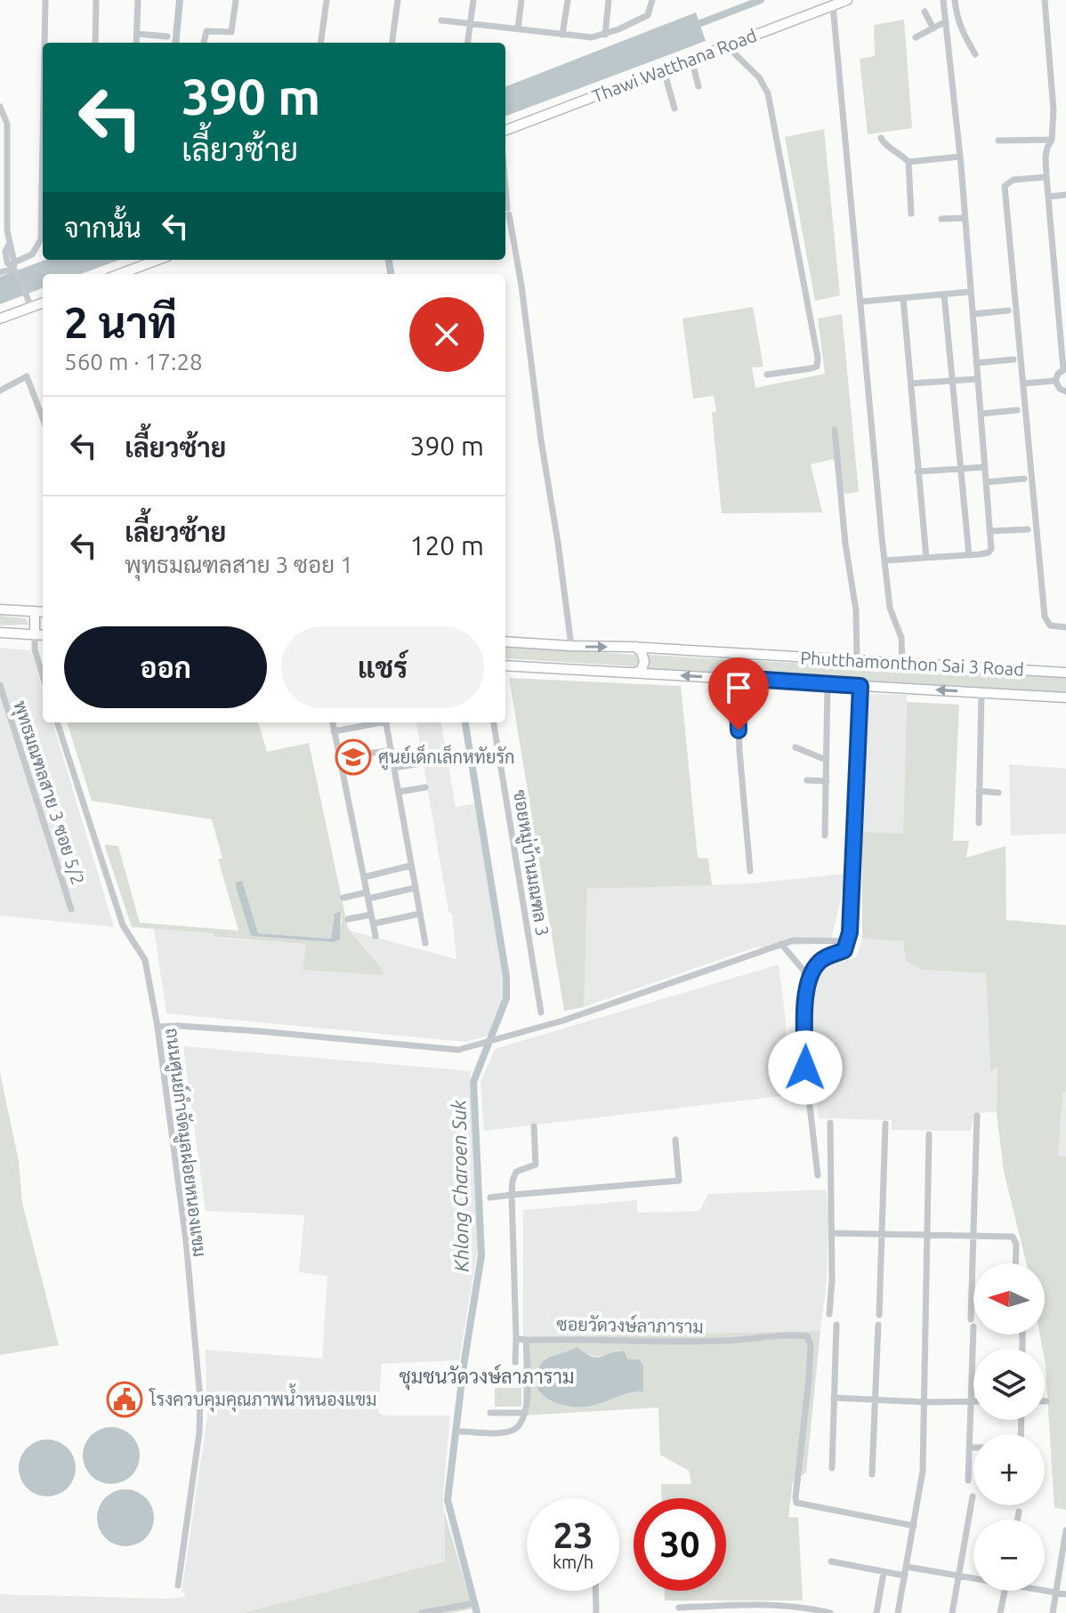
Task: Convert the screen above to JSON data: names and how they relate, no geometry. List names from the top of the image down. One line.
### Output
{"streets":{"main road":["Thawi Watthana Road","Phutthamonthon Sai 3 Road"],"street":["พุทธมณฑลสาย 3 ซอย 5/2","ซอยหมู่บ้านมณฑล 3","ถนนศูนย์กำจัดมูลฝอยหนองแขม","ซอยวัดวงษ์ลาภาราม"]},"districts":["ชุมชนวัดวงษ์ลาภาราม"],"water":["Khlong Charoen Suk"],"places":{"school or university":["ศูนย์เด็กเล็กหทัยรัก"],"public building":["โรงควบคุมคุณภาพน้ำหนองแขม"]},"north":"left","page":{"turn":["390 m","เลี้ยวซ้าย"],"then":"จากนั้น","heading":["2 นาที","560 m · 17:28"],"list":[{"name":"เลี้ยวซ้าย","value":"390 m"},{"name":"เลี้ยวซ้าย","note":"พุทธมณฑลสาย 3 ซอย 1","value":"120 m"}],"buttons":["ออก","แชร์"],"map_buttons":["+","−"],"speed":"23 km/h","limit":"30"}}
